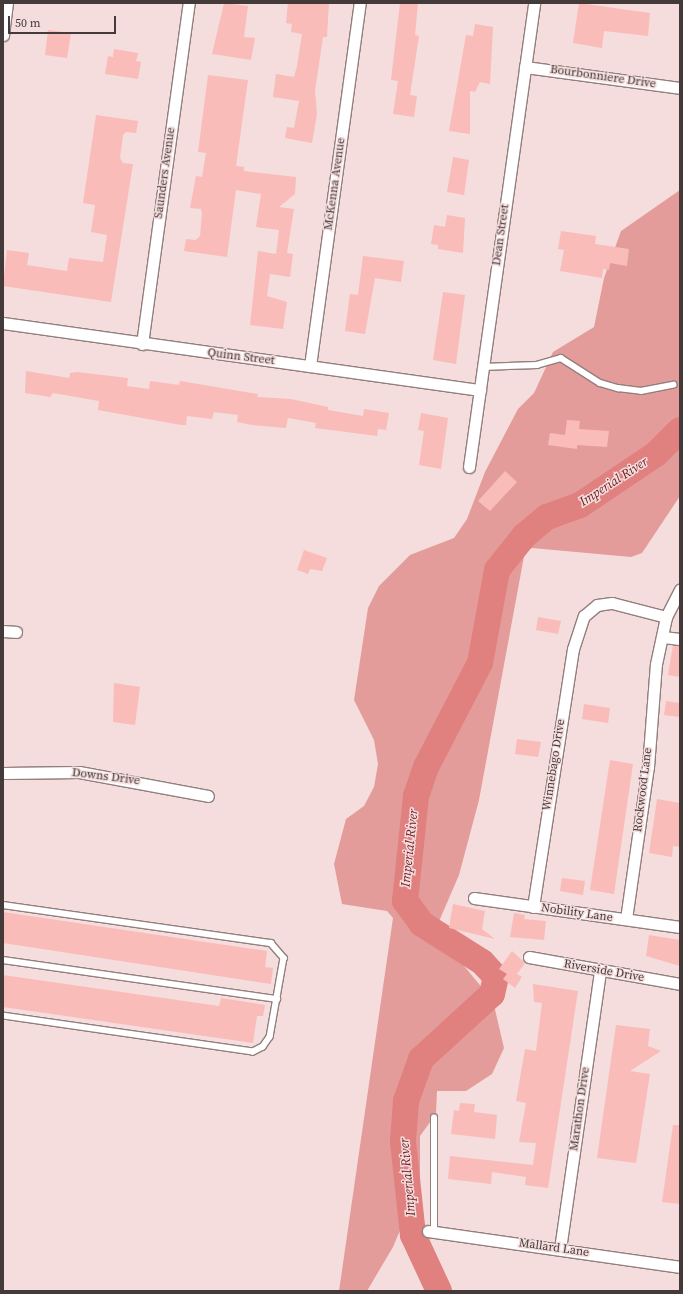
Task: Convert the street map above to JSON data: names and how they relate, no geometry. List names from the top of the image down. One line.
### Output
{"streets":{"street":["Bourbonniere Drive","Saunders Avenue","McKenna Avenue","Dean Street","Quinn Street","Winnebago Drive","Downs Drive","Rockwood Lane","Nobility Lane","Riverside Drive","Marathon Drive","Mallard Lane"]},"crossings":[["Bourbonniere Drive","Dean Street"],["Saunders Avenue","Quinn Street"],["McKenna Avenue","Quinn Street"],["Dean Street","Quinn Street"],["Winnebago Drive","Rockwood Lane"],["Winnebago Drive","Nobility Lane"],["Rockwood Lane","Nobility Lane"],["Riverside Drive","Marathon Drive"],["Marathon Drive","Mallard Lane"]],"water":["Imperial River"],"scale_bar":"50 m"}
